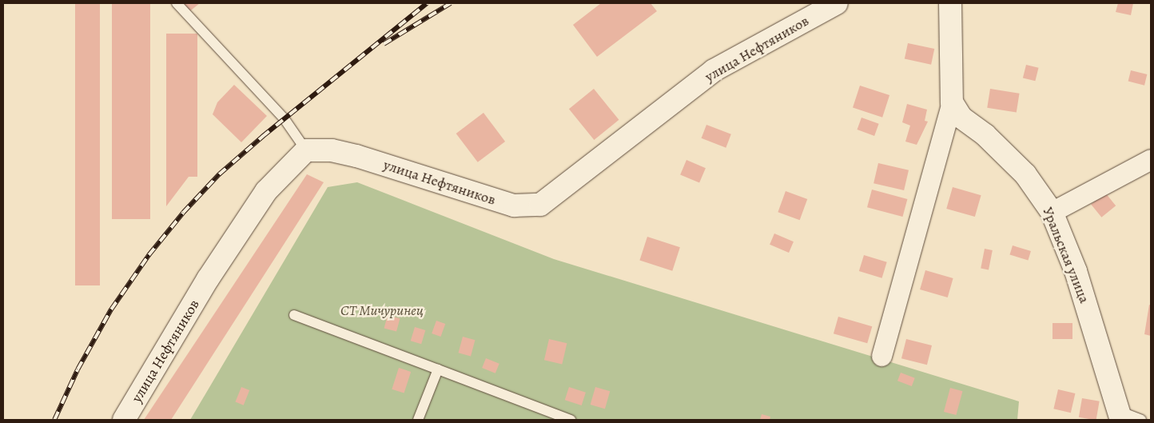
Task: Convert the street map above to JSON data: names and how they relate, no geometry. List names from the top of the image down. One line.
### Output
{"streets":{"street":["улица Нефтяников","Уральская улица"]},"parks":["СТ Мичуринец"]}
